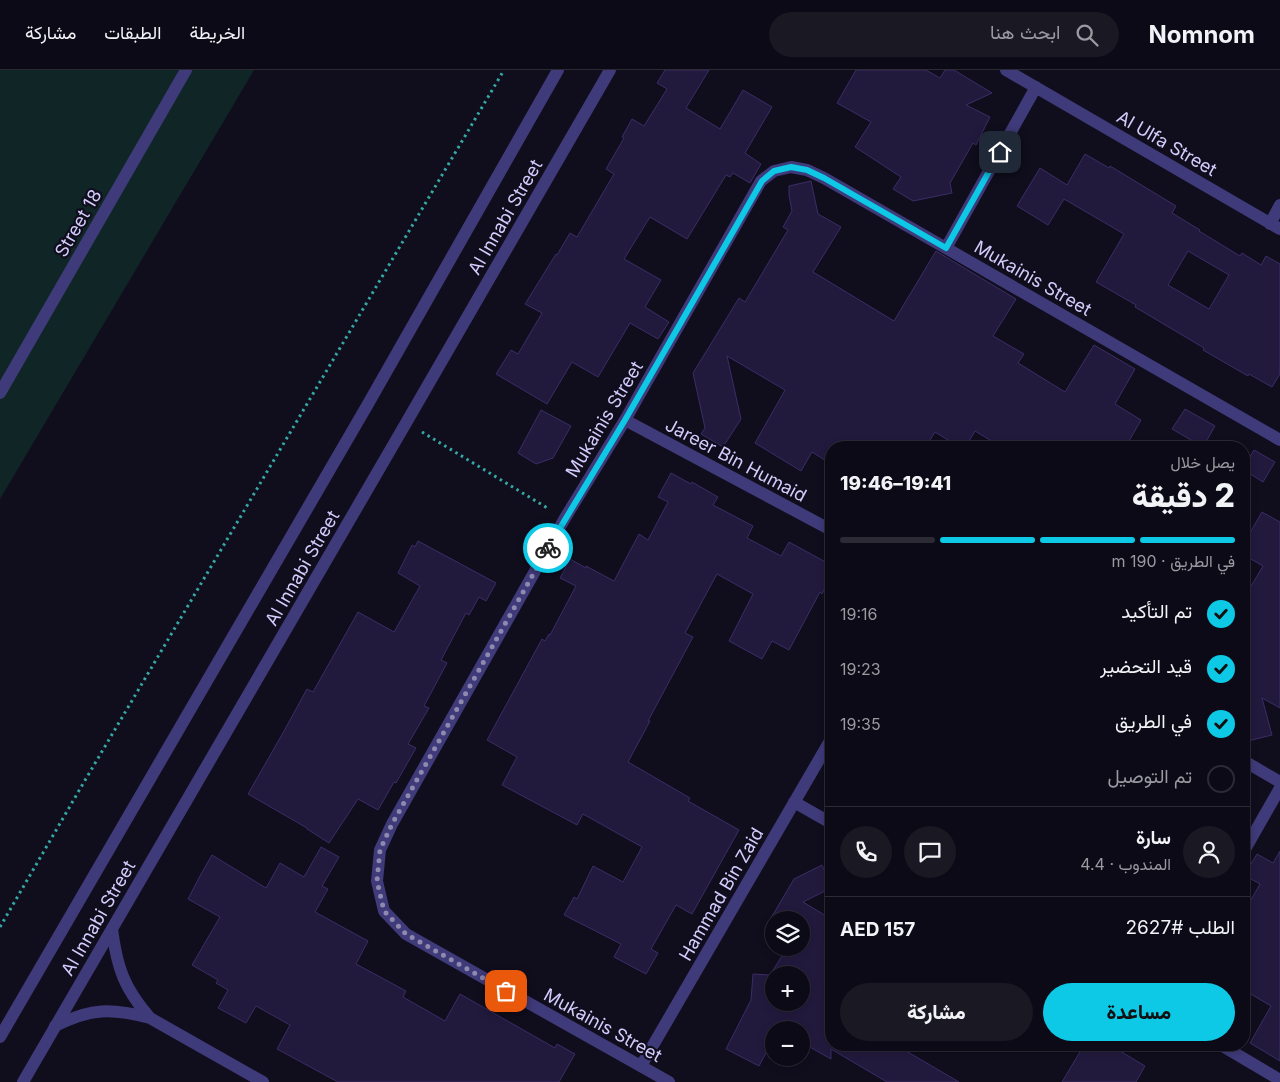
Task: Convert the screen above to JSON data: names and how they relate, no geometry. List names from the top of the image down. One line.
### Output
{"streets":{"street":["Al Ulfa Street","Al Innabi Street","Street 18","Mukainis Street","Jareer Bin Humaid","Hammad Bin Zaid"]},"crossings":[["Mukainis Street","Jareer Bin Humaid"],["Mukainis Street","Hammad Bin Zaid"]],"page":{"header":"Nomnom","search":"ابحث هنا","nav":["الخريطة","الطبقات","مشاركة"],"heading":["2 دقيقة","يصل خلال","19:41–19:46"],"panel":["سارة","المندوب · 4.4","الطلب #2627","AED 157"],"bar":"في الطريق · 190 m","list":[["تم التأكيد","19:16"],["قيد التحضير","19:23"],["في الطريق","19:35"],"تم التوصيل"],"map_buttons":["+","−"],"buttons":["مساعدة","مشاركة"]}}
